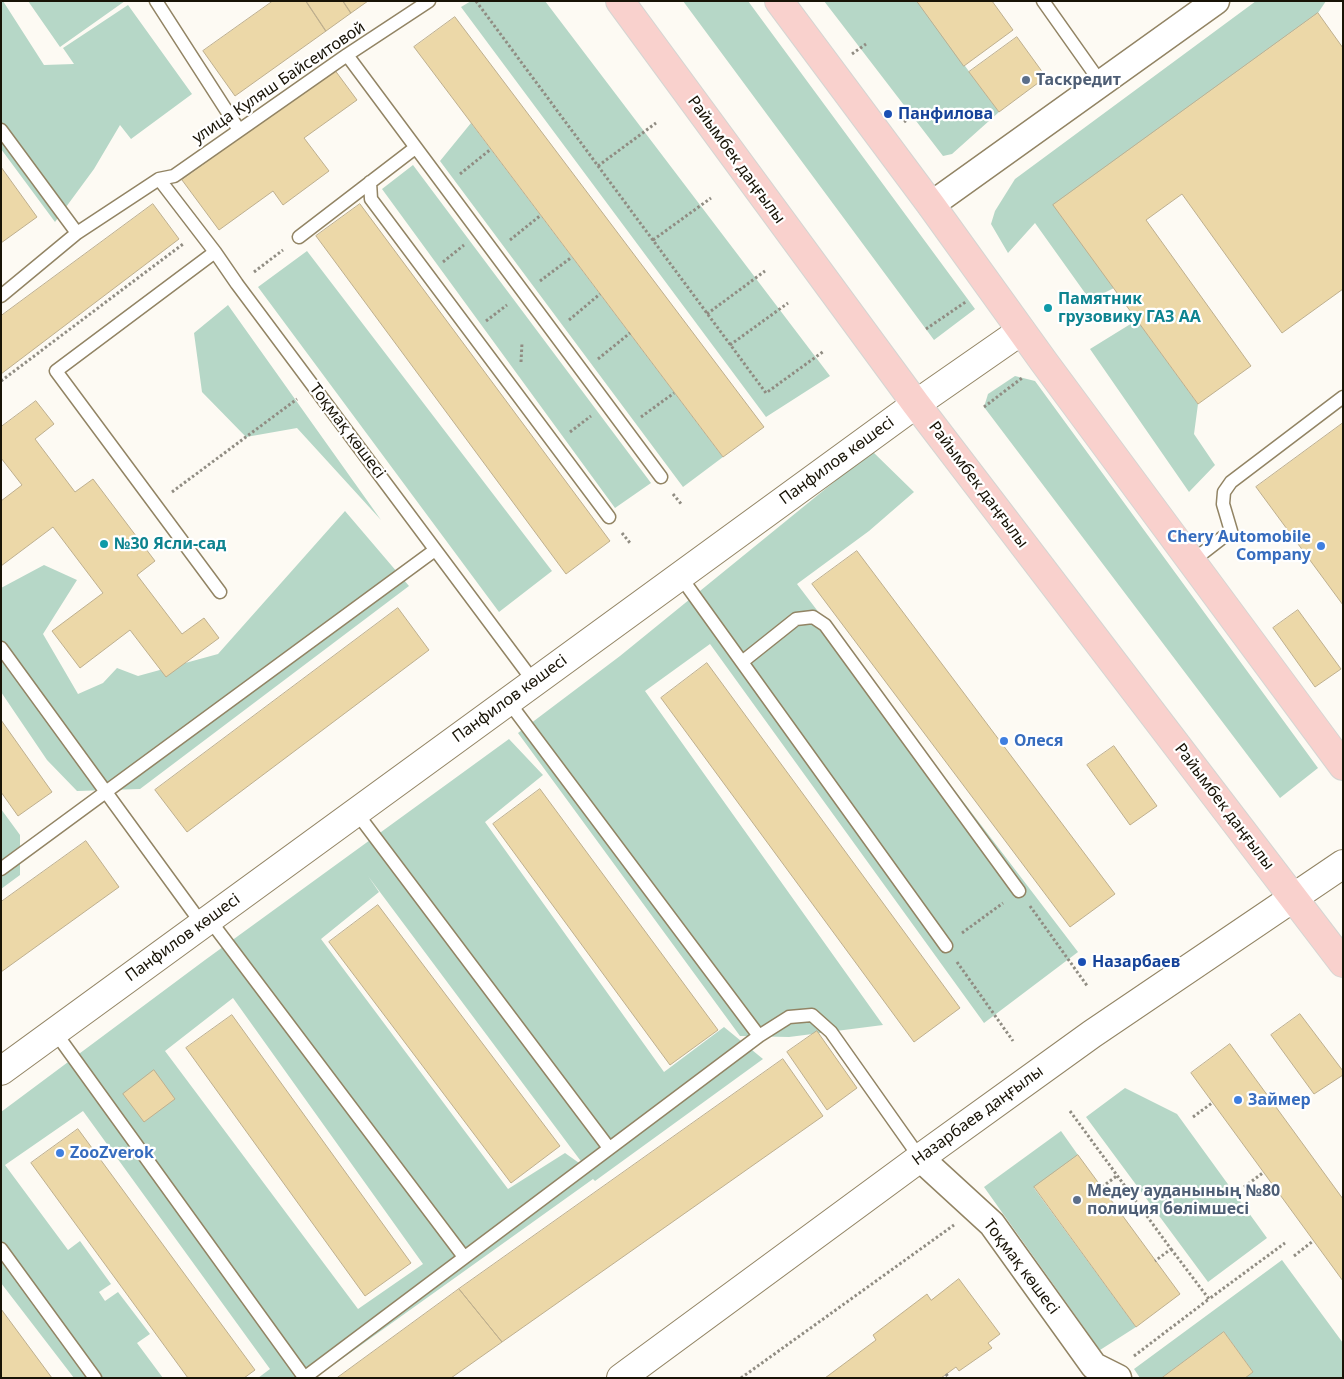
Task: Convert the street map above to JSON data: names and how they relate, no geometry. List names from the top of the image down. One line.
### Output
{"streets":{"main road":["Райымбек даңғылы"],"street":["Тоқмақ көшесі","Панфилов көшесі","Назарбаев даңғылы"],"lane":["улица Куляш Байсеитовой"]},"crossings":[["улица Куляш Байсеитовой","Тоқмақ көшесі"],["Райымбек даңғылы","Панфилов көшесі"],["Райымбек даңғылы","Назарбаев даңғылы"],["Тоқмақ көшесі","Панфилов көшесі"],["Тоқмақ көшесі","Назарбаев даңғылы"]],"places":["Таскредит","Панфилова","Памятник грузовику ГАЗ АА","№30 Ясли-сад","Chery Automobile Company","Олеся","Назарбаев","Займер","ZooZverok","Медеу ауданының №80 полиция бөлімшесі"]}
